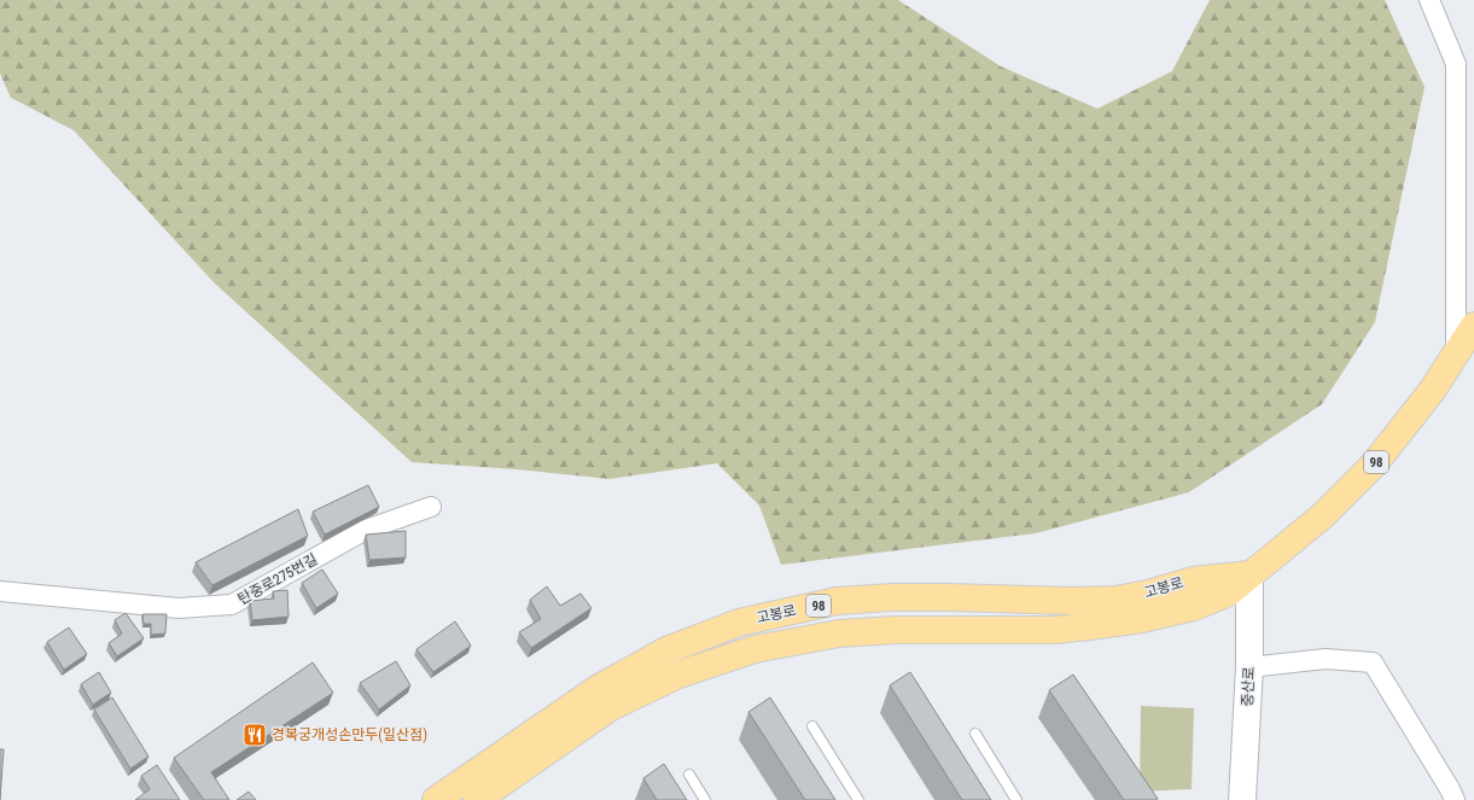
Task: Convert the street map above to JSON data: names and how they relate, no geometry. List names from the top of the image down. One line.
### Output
{"streets":{"main road":["98","고봉로","중산로"],"street":["탄중로275번길"]},"crossings":[["고봉로","중산로"]],"places":{"restaurant":["경복궁개성손만두(일산점)"]}}
